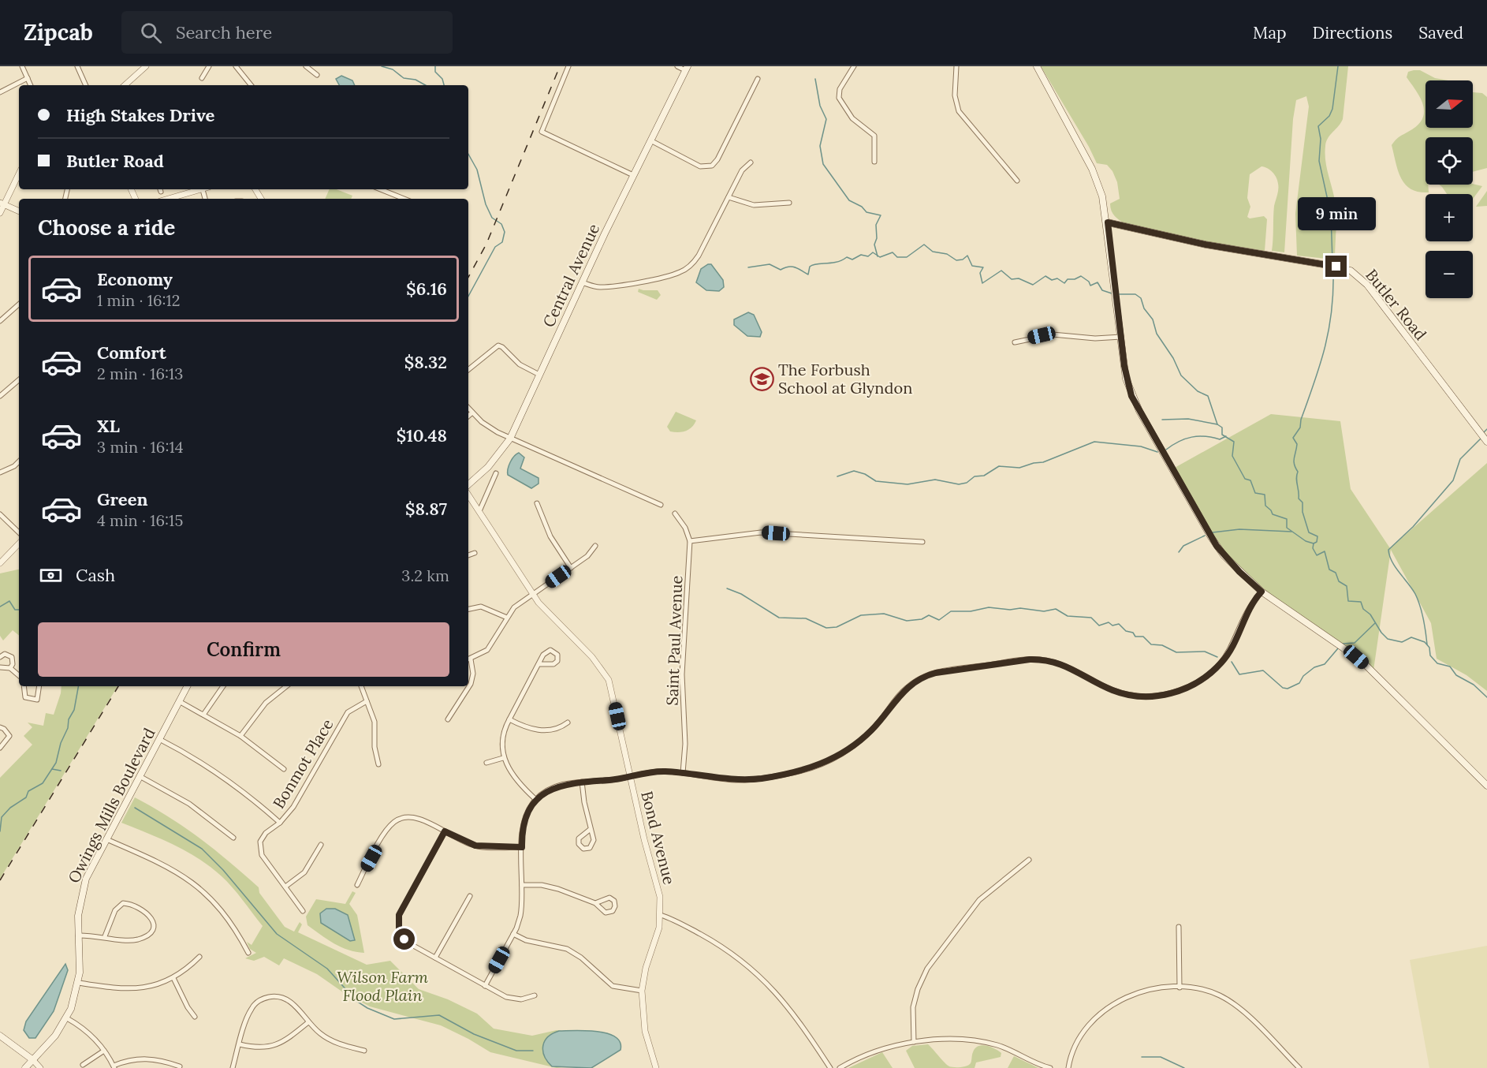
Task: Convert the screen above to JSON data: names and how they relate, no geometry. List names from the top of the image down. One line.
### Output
{"streets":{"main road":["Central Avenue","Butler Road","Owings Mills Boulevard"],"street":["Saint Paul Avenue","Bonmot Place","Bond Avenue"]},"parks":["Wilson Farm Flood Plain"],"places":{"school or university":["The Forbush School at Glyndon"]},"north":"right","page":{"header":"Zipcab","search":"Search here","nav":["Map","Directions","Saved"],"map_buttons":["+","−"],"banner":["High Stakes Drive","Butler Road"],"bubble":"9 min","heading":"Choose a ride","list":[{"name":"Economy","note":"1 min · 16:12","value":"$6.16"},{"name":"Comfort","note":"2 min · 16:13","value":"$8.32"},{"name":"XL","note":"3 min · 16:14","value":"$10.48"},{"name":"Green","note":"4 min · 16:15","value":"$8.87"}],"pay":["Cash","3.2 km"],"buttons":"Confirm"}}
